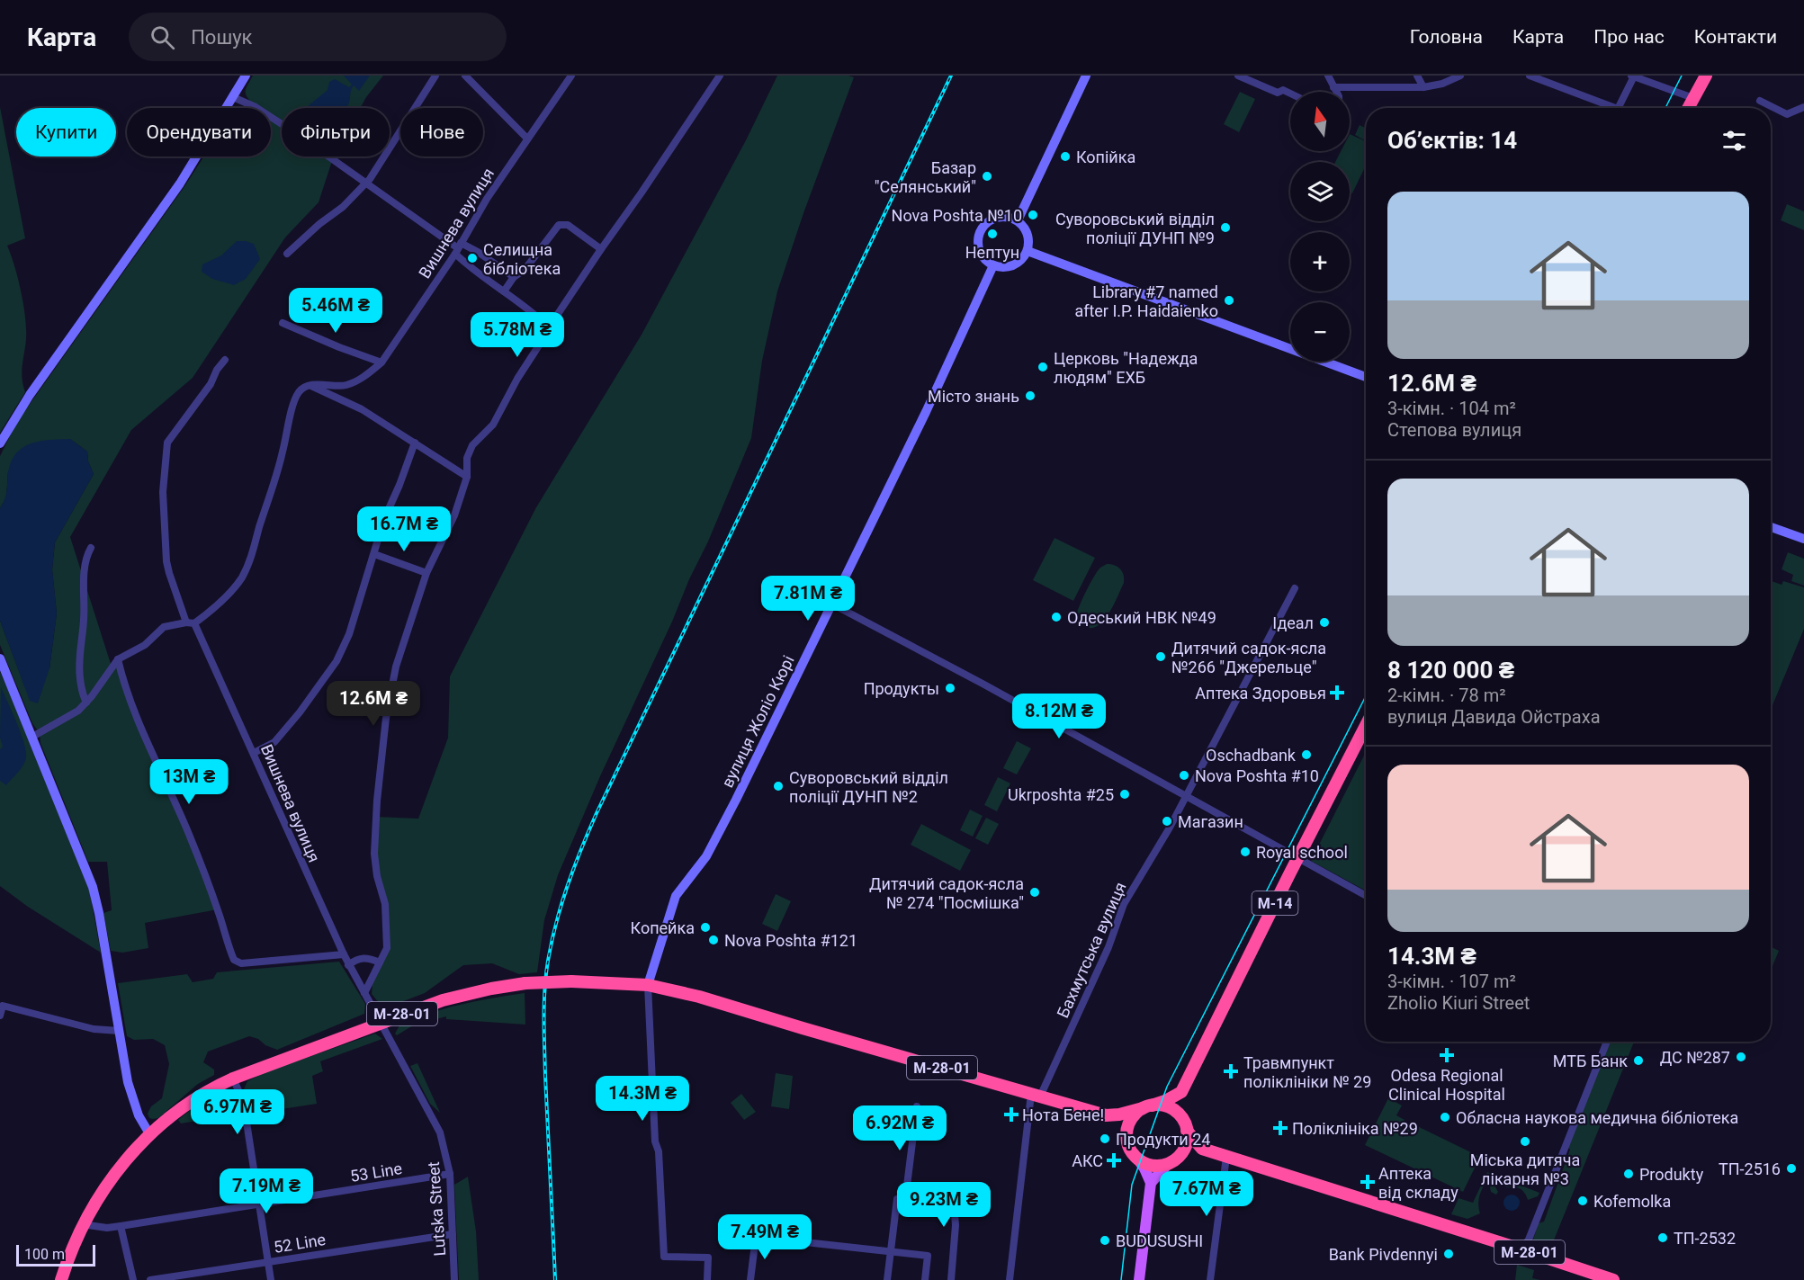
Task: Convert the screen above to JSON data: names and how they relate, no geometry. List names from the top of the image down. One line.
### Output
{"streets":{"highway":["М-14","М-28-01"],"street":["Вишнева вулиця","вулиця Жоліо Кюрі","Бахмутська вулиця","53 Line","Lutska Street","52 Line"]},"crossings":[["Вишнева вулиця","Lutska Street"],["вулиця Жоліо Кюрі","М-28-01"],["Бахмутська вулиця","М-28-01"],["М-28-01","53 Line"],["М-28-01","Lutska Street"],["53 Line","Lutska Street"],["Lutska Street","52 Line"]],"places":{"other":["Копійка","Базар \"Селянський\"","Nova Poshta №10","Суворовський відділ поліції ДУНП №9","Нептун","Селищна бібліотека","Library #7 named after I.P. Haidaienko","Церковь \"Надежда людям\" ЕХБ","Місто знань","Одеський НВК №49","Ідеал","Дитячий садок-ясла №266 \"Джерельце\"","Продукты","Oschadbank","Nova Poshta #10","Суворовський відділ поліції ДУНП №2","Ukrposhta #25","Магазин","Royal school","Дитячий садок-ясла № 274 \"Посмішка\"","Копейка","Nova Poshta #121","ДС №287","МТБ Банк","Обласна наукова медична бібліотека","Продукти 24","Міська дитяча лікарня №3","ТП-2516","Produkty","Kofemolka","ТП-2532","BUDUSUSHI","Bank Pivdennyi"],"health":["Аптека Здоровья","Odesa Regional Clinical Hospital","Травмпункт поліклініки № 29","Нота Бене!","Поліклініка №29","АКС","Аптека від складу"]},"scale_bar":"100 m","north":"top","page":{"header":"Карта","search":"Пошук","nav":["Головна","Карта","Про нас","Контакти"],"map_buttons":["+","−"],"chip":["Купити","Орендувати","Фільтри","Нове"],"heading":"Об’єктів: 14","list":[{"name":"12.6M ₴","note":"3-кімн. · 104 m² · Степова вулиця"},{"name":"8 120 000 ₴","note":"2-кімн. · 78 m² · вулиця Давида Ойстраха"},{"name":"14.3M ₴","note":"3-кімн. · 107 m² · Zholio Kiuri Street"}],"price":["5.46M ₴","5.78M ₴","16.7M ₴","7.81M ₴","12.6M ₴","8.12M ₴","13M ₴","14.3M ₴","6.97M ₴","6.92M ₴","7.19M ₴","7.67M ₴","9.23M ₴","7.49M ₴"],"scale":"100 m"}}
